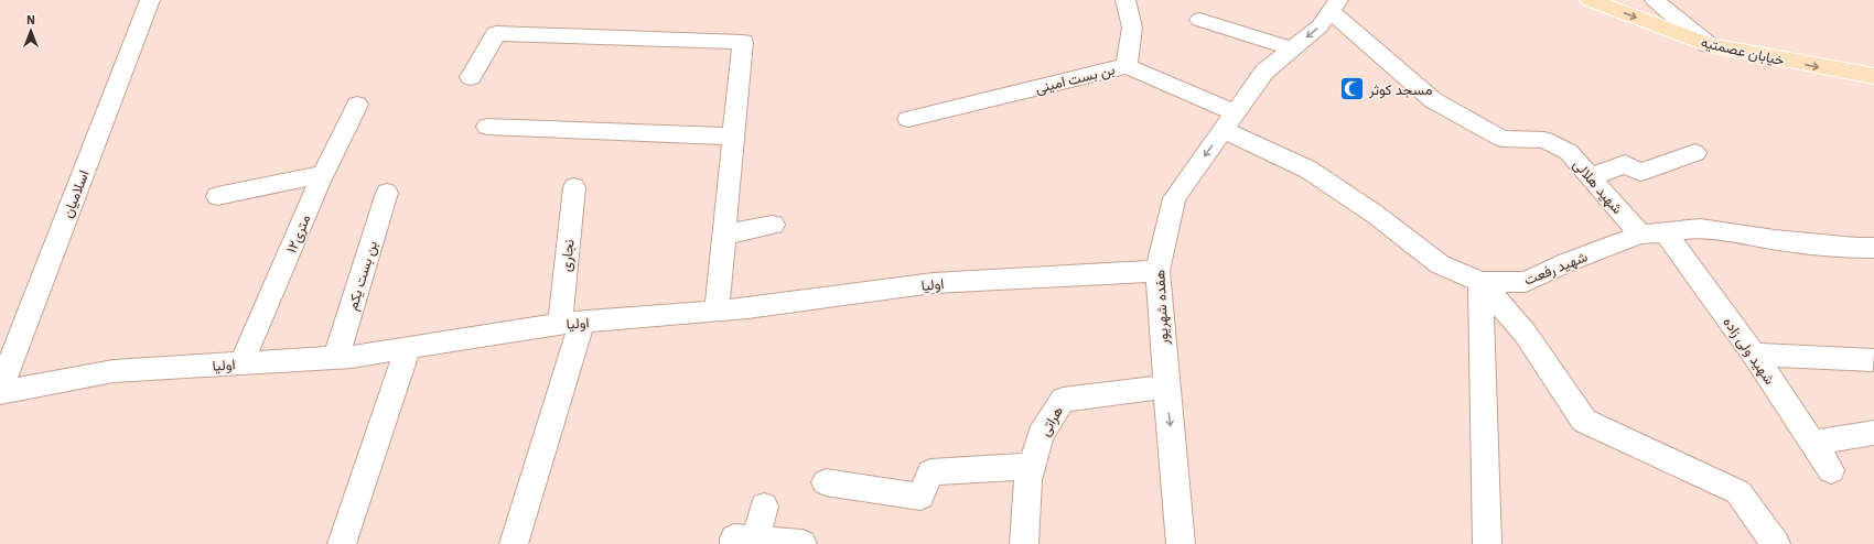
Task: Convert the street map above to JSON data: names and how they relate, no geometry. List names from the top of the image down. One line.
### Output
{"streets":{"main road":["خیابان عصمتیه"],"street":["بن بست امینی","شهید هلالی","اسلامیان","۱۲متری","نجاری","شهید رفعت","بن بست یکم","اولیا","هفده شهریور","شهید ولی زاده","هراتی"]},"crossings":[["بن بست امینی","شهید رفعت"],["بن بست امینی","هفده شهریور"],["شهید هلالی","شهید رفعت"],["شهید هلالی","هفده شهریور"],["اسلامیان","اولیا"],["۱۲متری","اولیا"],["نجاری","اولیا"],["شهید رفعت","هفده شهریور"],["شهید رفعت","شهید ولی زاده"],["بن بست یکم","اولیا"],["اولیا","هفده شهریور"],["هفده شهریور","هراتی"]],"one_way":["خیابان عصمتیه","هفده شهریور"],"places":{"mosque":["مسجد کوثر"]},"north":"top"}
